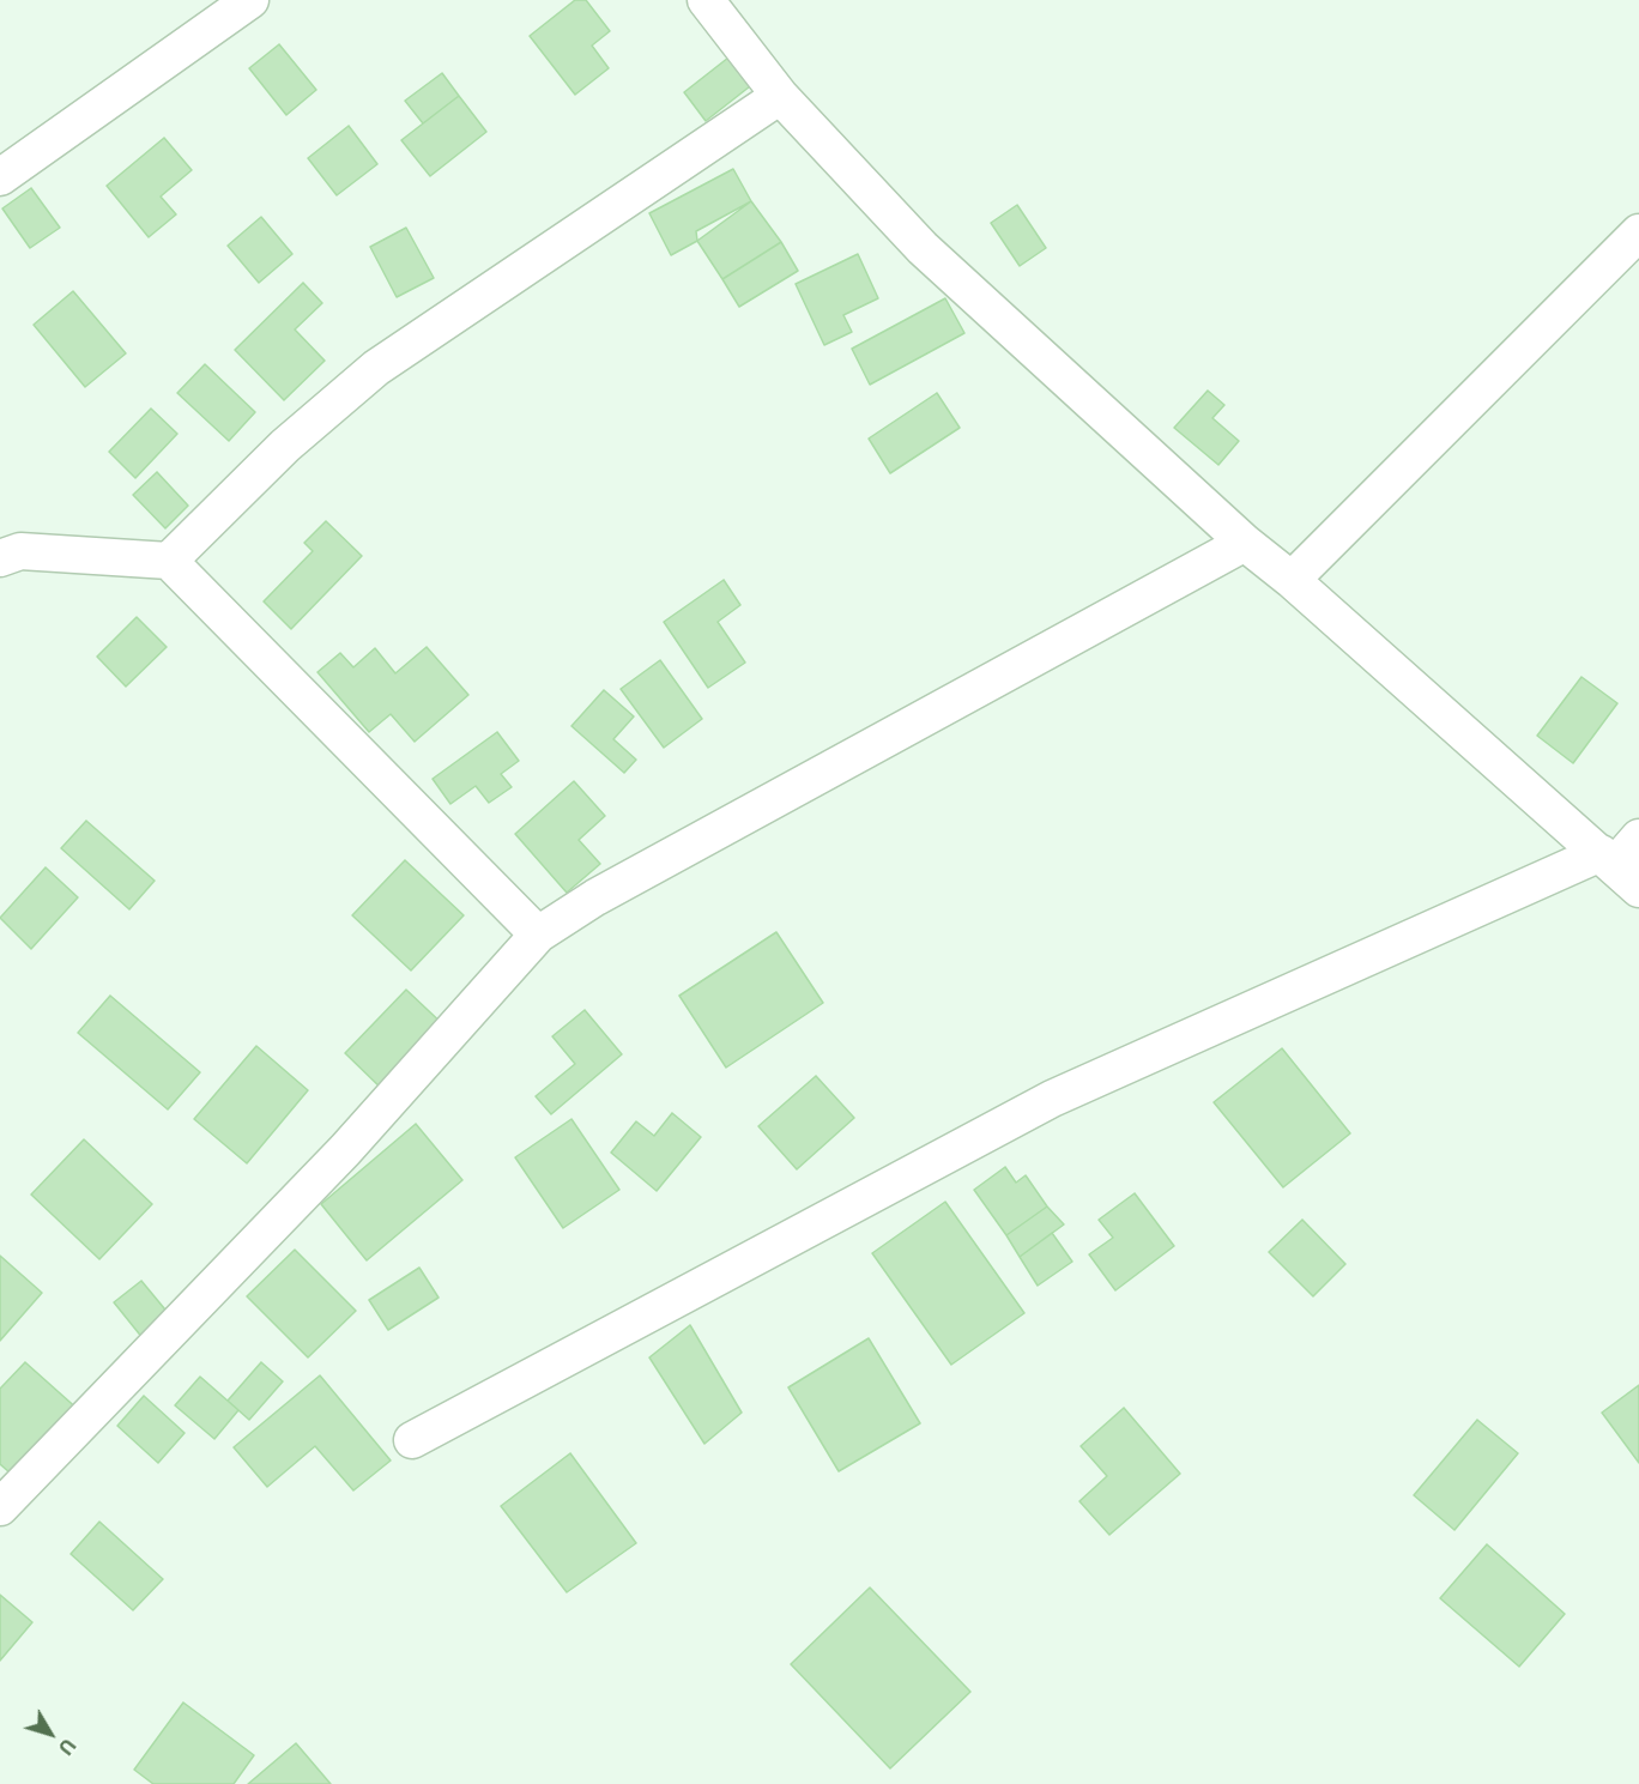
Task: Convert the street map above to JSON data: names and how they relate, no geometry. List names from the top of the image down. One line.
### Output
{"north":"bottom right"}
